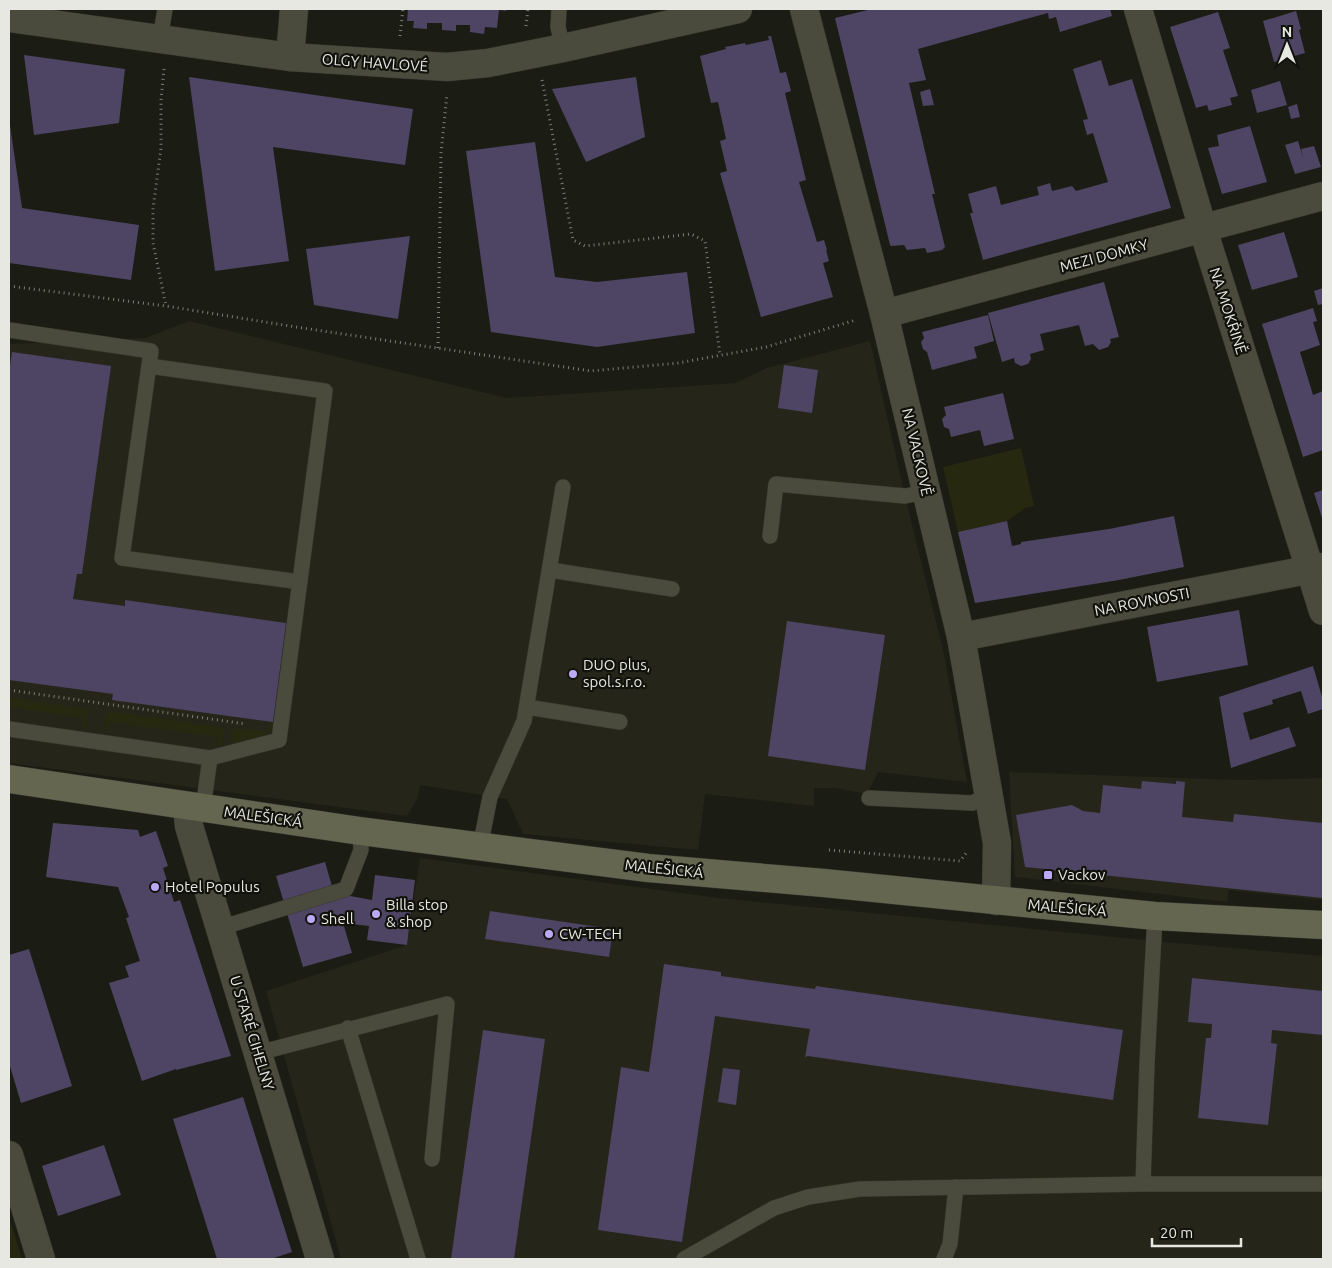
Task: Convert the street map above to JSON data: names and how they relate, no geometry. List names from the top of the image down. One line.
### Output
{"streets":{"street":["OLGY HAVLOVÉ","MEZI DOMKY","NA MOKŘINĚ","NA VACKOVĚ","NA ROVNOSTI","MALEŠICKÁ","U STARÉ CIHELNY"]},"crossings":[["MEZI DOMKY","NA MOKŘINĚ"],["MEZI DOMKY","NA VACKOVĚ"],["NA MOKŘINĚ","NA ROVNOSTI"],["NA VACKOVĚ","NA ROVNOSTI"],["NA VACKOVĚ","MALEŠICKÁ"],["MALEŠICKÁ","U STARÉ CIHELNY"]],"places":{"other":["DUO plus, spol.s.r.o.","Hotel Populus","Billa stop & shop","Shell","CW-TECH"],"transit":["Vackov"]},"scale_bar":"20 m","north":"top"}
